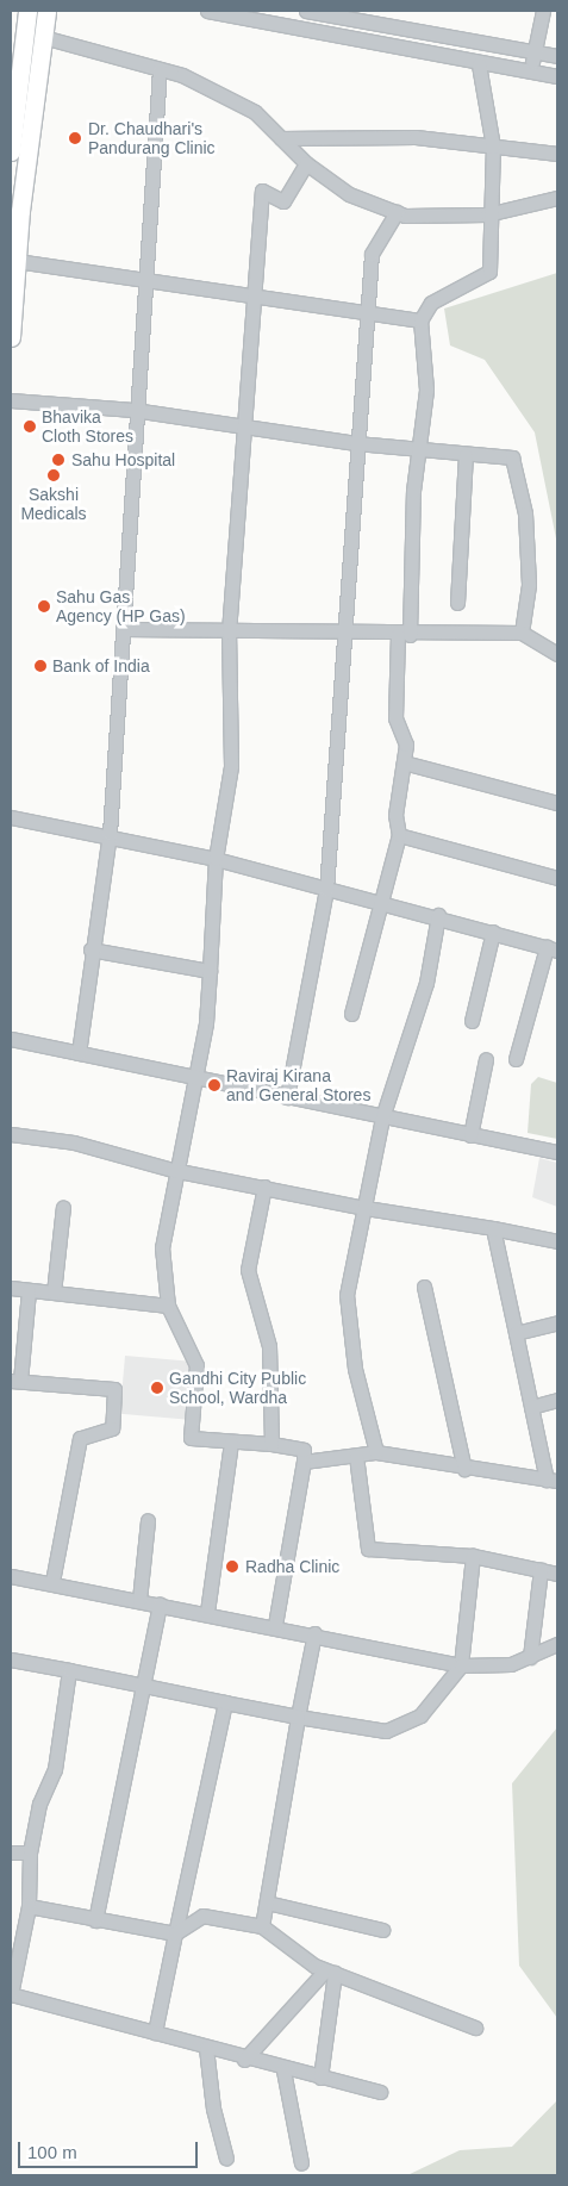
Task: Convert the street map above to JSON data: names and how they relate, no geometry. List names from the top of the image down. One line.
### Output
{"places":["Dr. Chaudhari's Pandurang Clinic","Bhavika Cloth Stores","Sahu Hospital","Sakshi Medicals","Sahu Gas Agency (HP Gas)","Bank of India","Raviraj Kirana and General Stores","Gandhi City Public School, Wardha","Radha Clinic"],"scale_bar":"100 m"}
